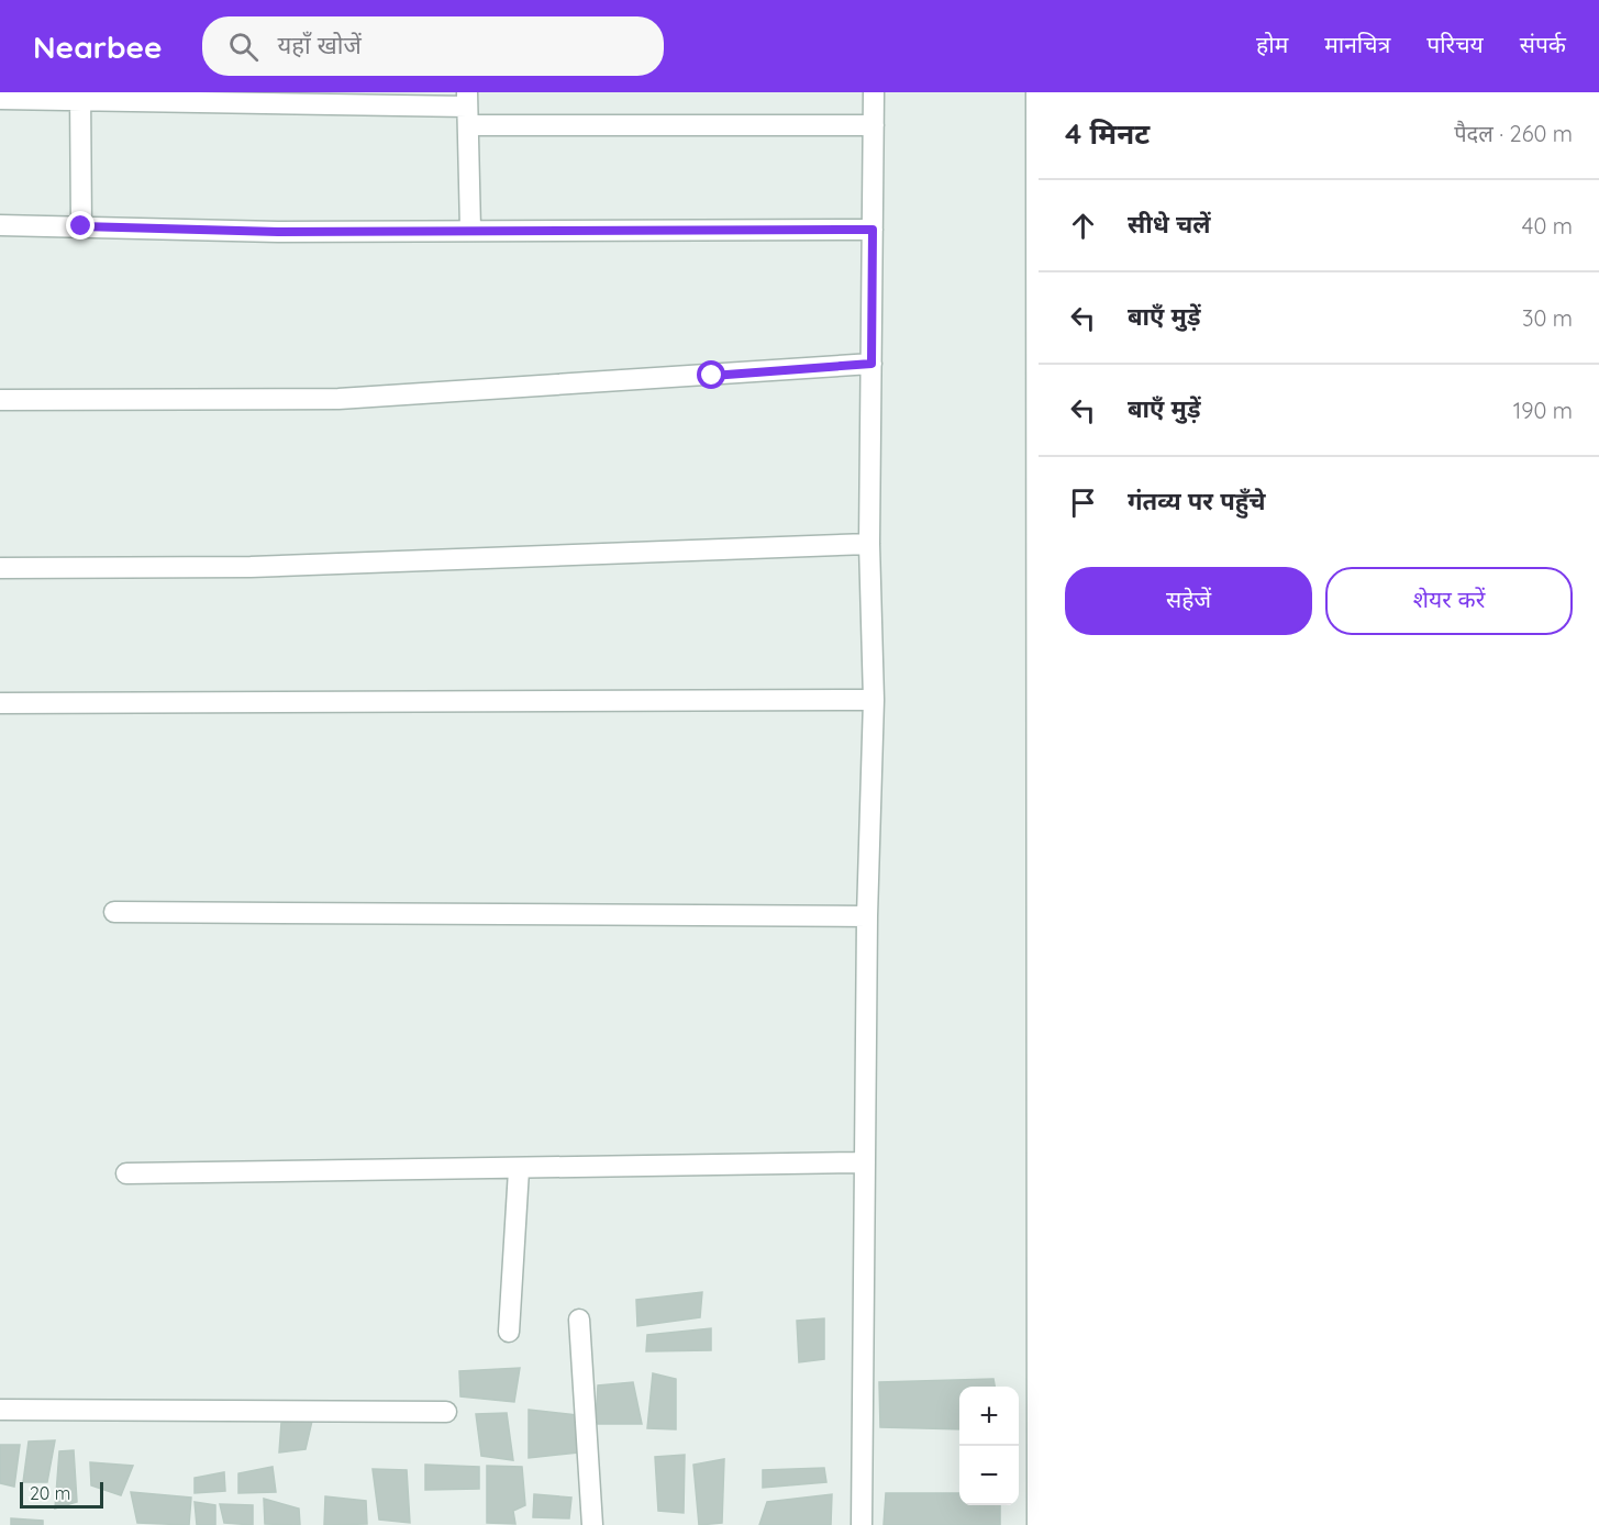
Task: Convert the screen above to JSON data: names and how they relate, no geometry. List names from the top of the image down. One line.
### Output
{"scale_bar":"20 m","page":{"header":"Nearbee","search":"यहाँ खोजें","nav":["होम","मानचित्र","परिचय","संपर्क"],"heading":["4 मिनट","पैदल · 260 m"],"list":[["सीधे चलें","40 m"],["बाएँ मुड़ें","30 m"],["बाएँ मुड़ें","190 m"],"गंतव्य पर पहुँचे"],"buttons":["सहेजें","शेयर करें"],"map_buttons":["+","−"],"scale":"20 m"}}
